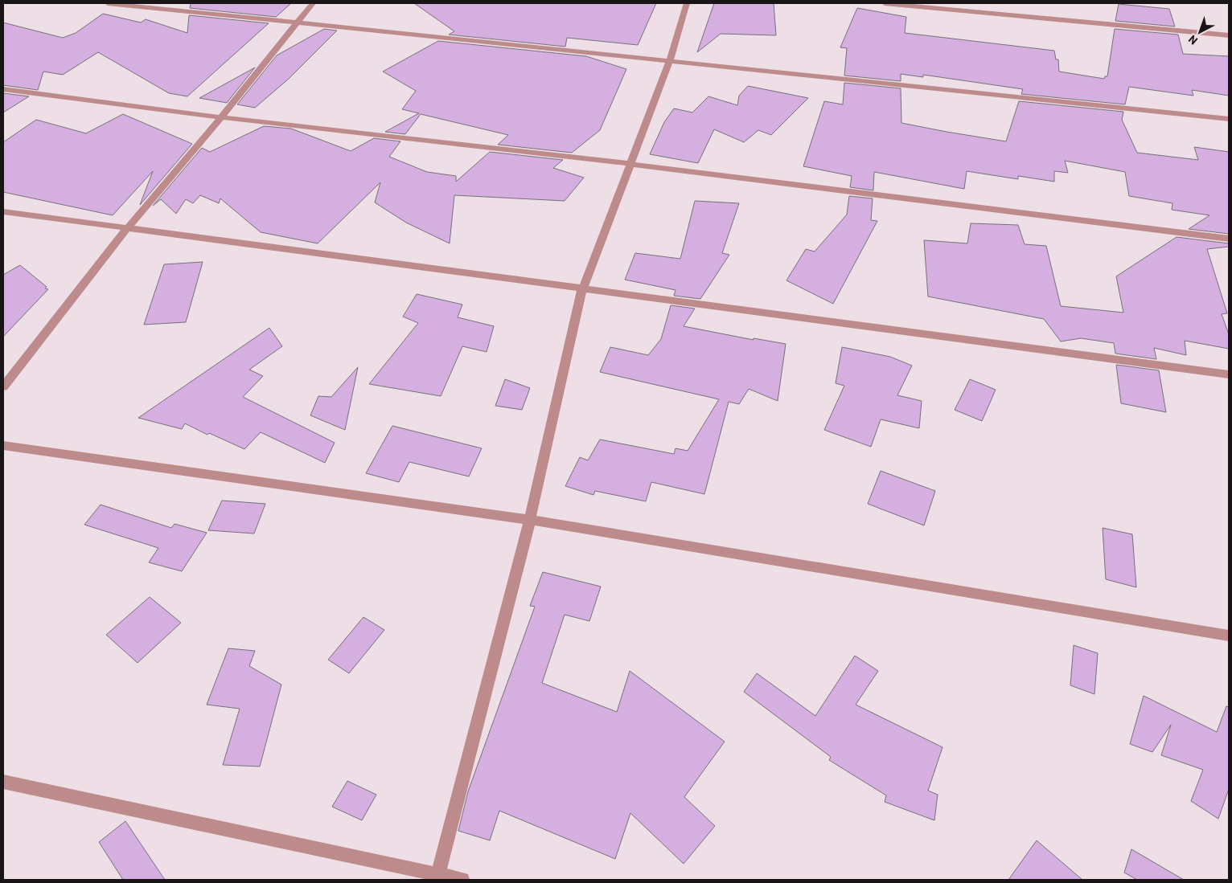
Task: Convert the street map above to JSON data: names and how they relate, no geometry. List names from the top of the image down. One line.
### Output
{"north":"bottom left"}
